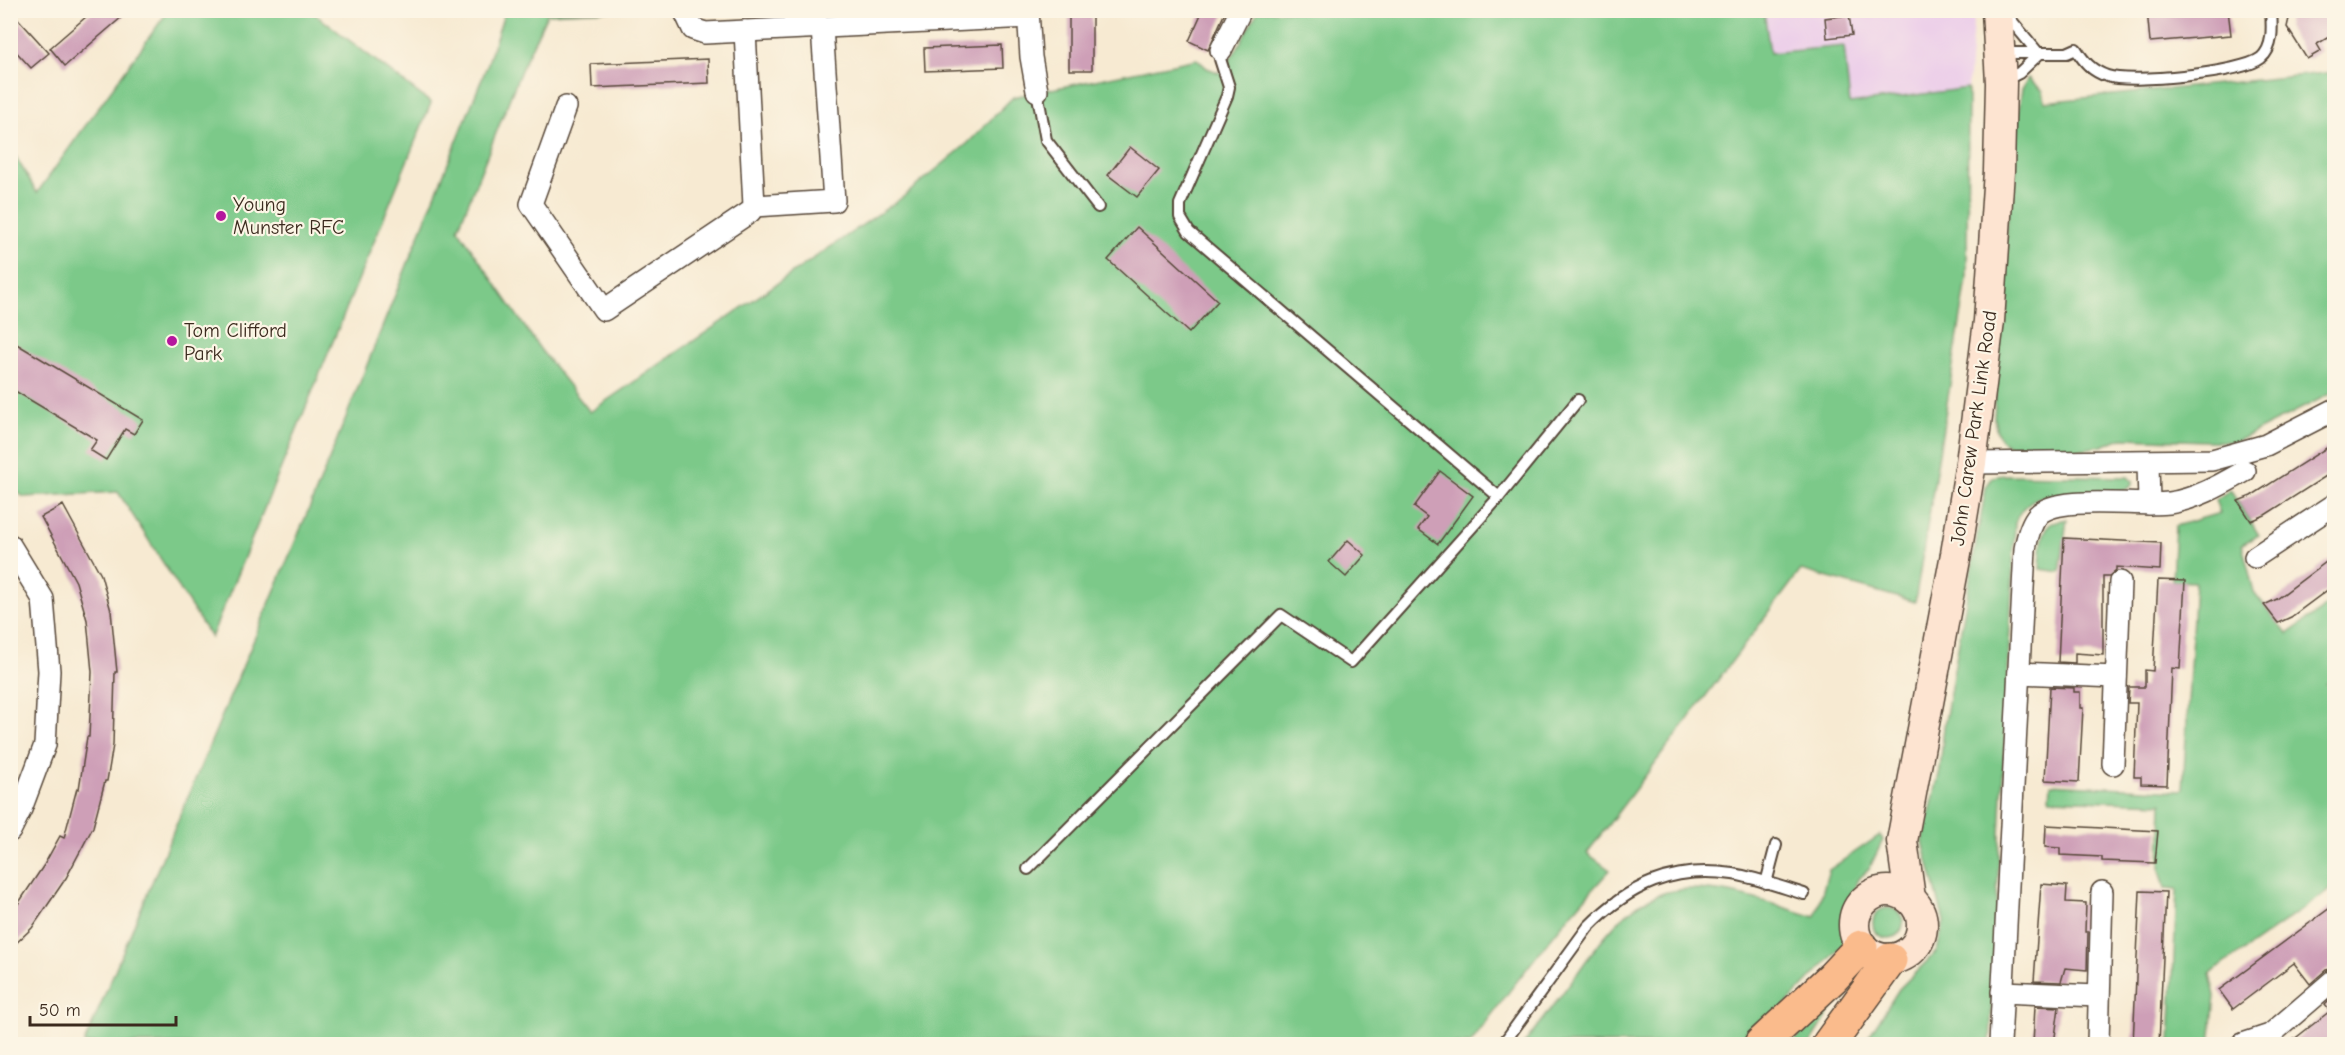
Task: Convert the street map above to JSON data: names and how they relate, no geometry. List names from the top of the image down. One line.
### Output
{"streets":{"main road":["John Carew Park Link Road"]},"places":["Young Munster RFC","Tom Clifford Park"],"scale_bar":"50 m"}
